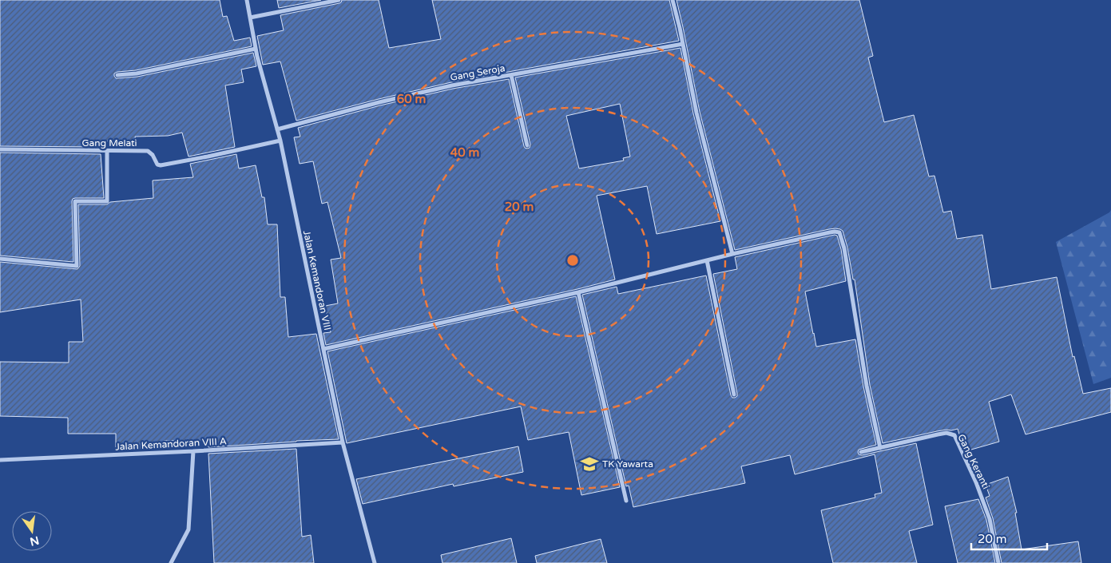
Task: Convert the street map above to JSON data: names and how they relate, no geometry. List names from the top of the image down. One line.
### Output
{"streets":{"street":["Gang Seroja","Gang Melati","Jalan Kemandoran VIII","Jalan Kemandoran VIII A","Gang Keranti"]},"crossings":[["Gang Seroja","Jalan Kemandoran VIII"],["Gang Melati","Jalan Kemandoran VIII"],["Jalan Kemandoran VIII","Jalan Kemandoran VIII A"]],"places":{"school or university":["TK Yawarta"]},"scale_bar":"20 m","north":"bottom","rings":["60 m","40 m","20 m"]}
